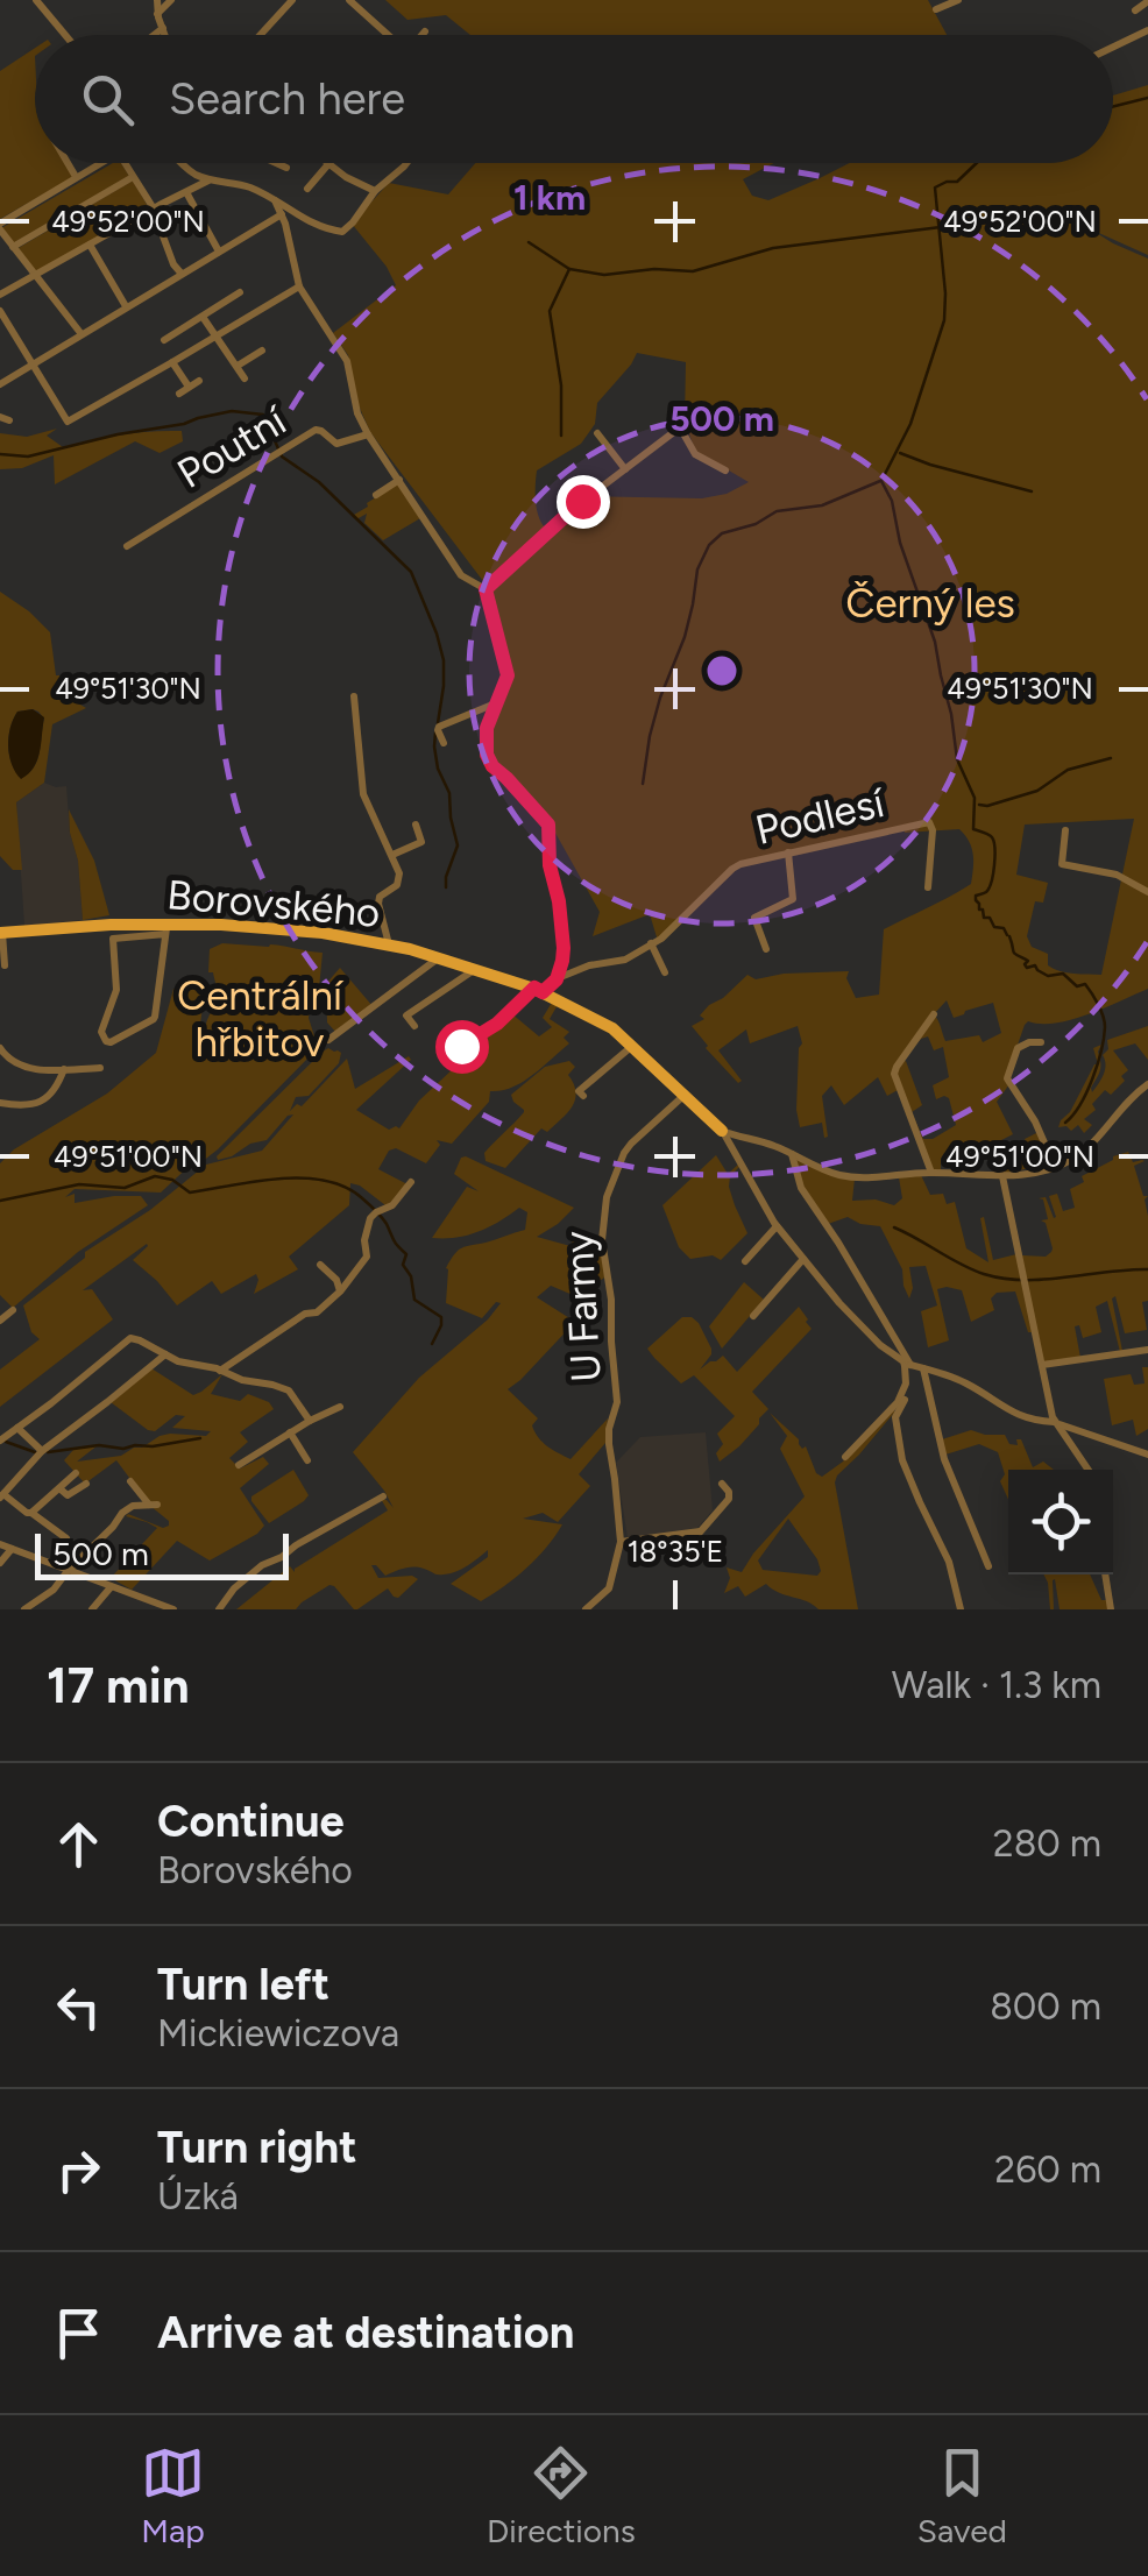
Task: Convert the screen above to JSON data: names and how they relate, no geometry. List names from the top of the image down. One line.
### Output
{"streets":{"main road":["Borovského"],"street":["Poutní","Podlesí","U Farmy"]},"crossings":[["Borovského","U Farmy"]],"parks":["Černý les","Centrální hřbitov"],"scale_bar":"500 m","page":{"search":"Search here","scale":"500 m","heading":["17 min","Walk · 1.3 km"],"list":[["Continue","Borovského","280 m"],["Turn left","Mickiewiczova","800 m"],["Turn right","Úzká","260 m"],"Arrive at destination"],"nav":["Map","Directions","Saved"]},"coordinates":["49°52'00\"N","49°51'30\"N","49°51'00\"N","18°35'E"],"rings":["1 km","500 m"]}
